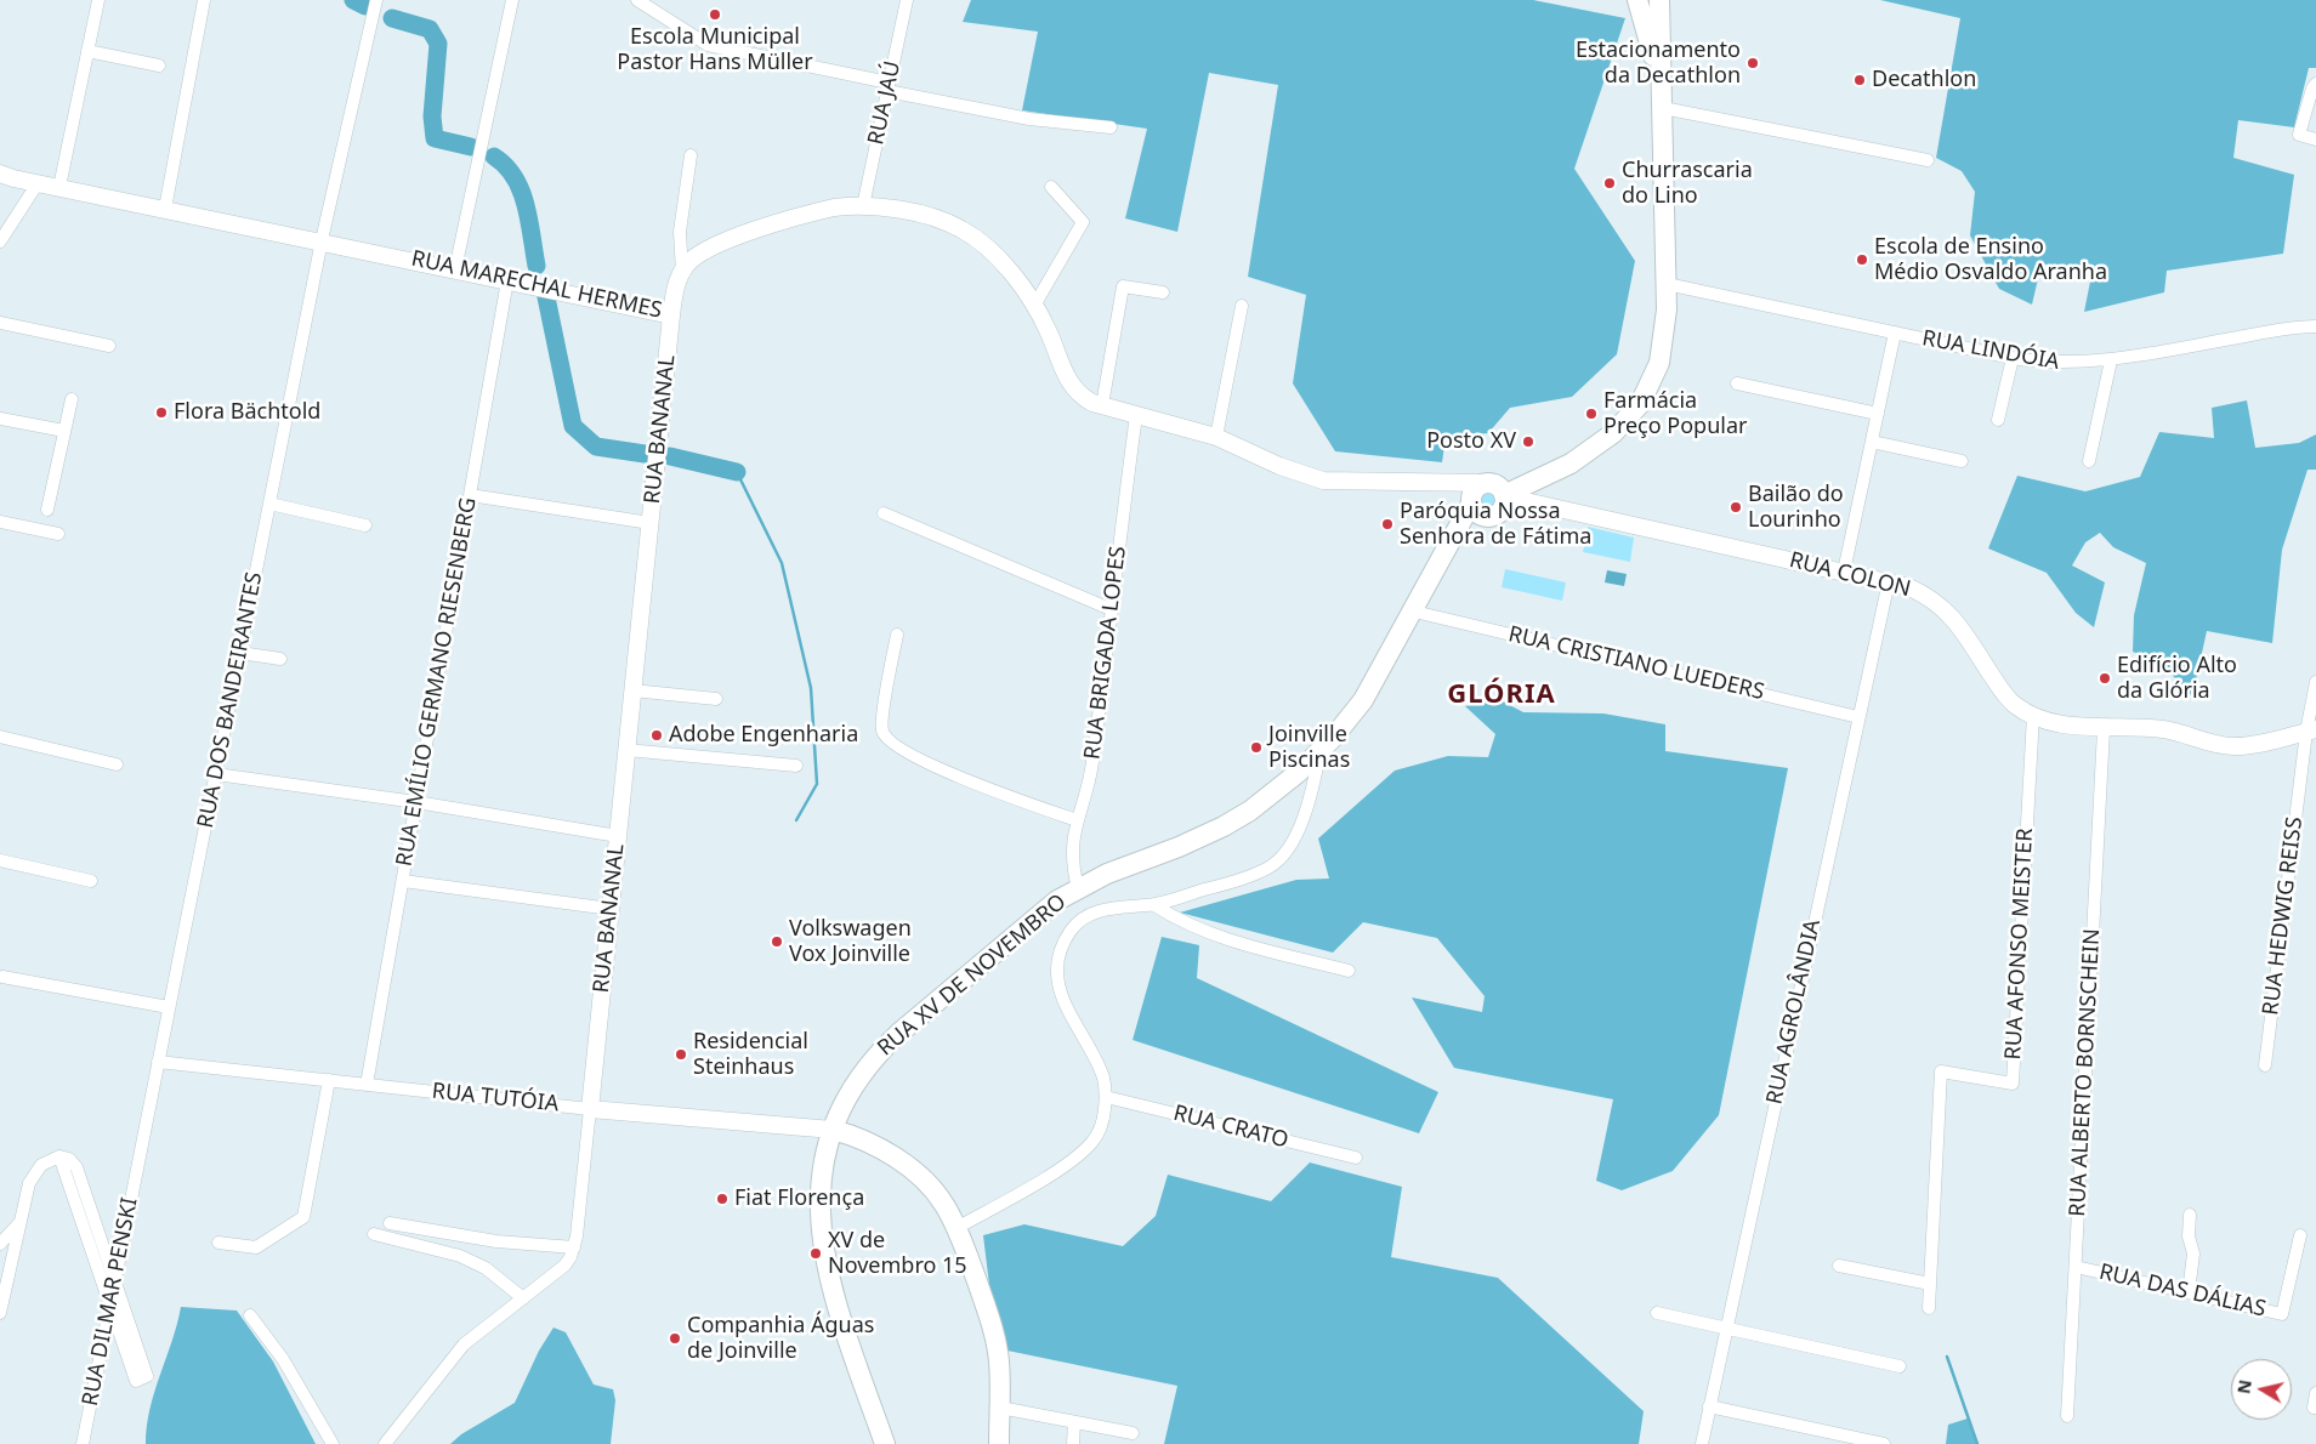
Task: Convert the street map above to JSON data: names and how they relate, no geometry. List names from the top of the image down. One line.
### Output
{"streets":{"main road":["RUA XV DE NOVEMBRO"],"street":["RUA JAÚ","RUA MARECHAL HERMES","RUA LINDÓIA","RUA BANANAL","RUA COLON","RUA BRIGADA LOPES","RUA CRISTIANO LUEDERS","RUA EMÍLIO GERMANO RIESENBERG","RUA DOS BANDEIRANTES","RUA HEDWIG REISS","RUA AFONSO MEISTER","RUA AGROLÂNDIA","RUA ALBERTO BORNSCHEIN","RUA TUTÓIA","RUA CRATO","RUA DAS DÁLIAS","RUA DILMAR PENSKI"]},"crossings":[["RUA JAÚ","RUA MARECHAL HERMES"],["RUA MARECHAL HERMES","RUA BANANAL"],["RUA MARECHAL HERMES","RUA COLON"],["RUA MARECHAL HERMES","RUA BRIGADA LOPES"],["RUA MARECHAL HERMES","RUA EMÍLIO GERMANO RIESENBERG"],["RUA MARECHAL HERMES","RUA DOS BANDEIRANTES"],["RUA MARECHAL HERMES","RUA XV DE NOVEMBRO"],["RUA LINDÓIA","RUA XV DE NOVEMBRO"],["RUA BANANAL","RUA TUTÓIA"],["RUA COLON","RUA HEDWIG REISS"],["RUA COLON","RUA AFONSO MEISTER"],["RUA COLON","RUA XV DE NOVEMBRO"],["RUA COLON","RUA AGROLÂNDIA"],["RUA COLON","RUA ALBERTO BORNSCHEIN"],["RUA BRIGADA LOPES","RUA XV DE NOVEMBRO"],["RUA CRISTIANO LUEDERS","RUA XV DE NOVEMBRO"],["RUA CRISTIANO LUEDERS","RUA AGROLÂNDIA"],["RUA EMÍLIO GERMANO RIESENBERG","RUA TUTÓIA"],["RUA DOS BANDEIRANTES","RUA TUTÓIA"],["RUA DOS BANDEIRANTES","RUA DILMAR PENSKI"],["RUA XV DE NOVEMBRO","RUA TUTÓIA"],["RUA ALBERTO BORNSCHEIN","RUA DAS DÁLIAS"]],"districts":["GLÓRIA"],"places":["Escola Municipal Pastor Hans Müller","Estacionamento da Decathlon","Decathlon","Churrascaria do Lino","Escola de Ensino Médio Osvaldo Aranha","Flora Bächtold","Farmácia Preço Popular","Posto XV","Bailão do Lourinho","Paróquia Nossa Senhora de Fátima","Edifício Alto da Glória","Adobe Engenharia","Joinville Piscinas","Volkswagen Vox Joinville","Residencial Steinhaus","Fiat Florença","XV de Novembro 15","Companhia Águas de Joinville"],"north":"left"}
